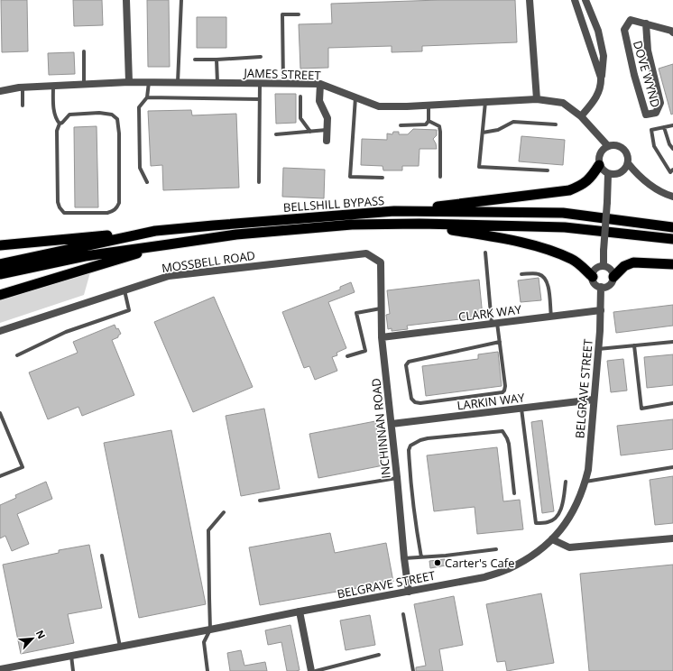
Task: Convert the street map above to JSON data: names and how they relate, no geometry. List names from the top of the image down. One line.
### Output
{"streets":{"highway":["BELLSHILL BYPASS"],"street":["JAMES STREET","DOVE WYND","MOSSBELL ROAD","CLARK WAY","BELGRAVE STREET","LARKIN WAY","INCHINNAN ROAD"]},"crossings":[["MOSSBELL ROAD","INCHINNAN ROAD"],["CLARK WAY","BELGRAVE STREET"],["CLARK WAY","INCHINNAN ROAD"],["BELGRAVE STREET","LARKIN WAY"],["BELGRAVE STREET","INCHINNAN ROAD"],["LARKIN WAY","INCHINNAN ROAD"]],"places":["Carter's Cafe"],"north":"top right"}
